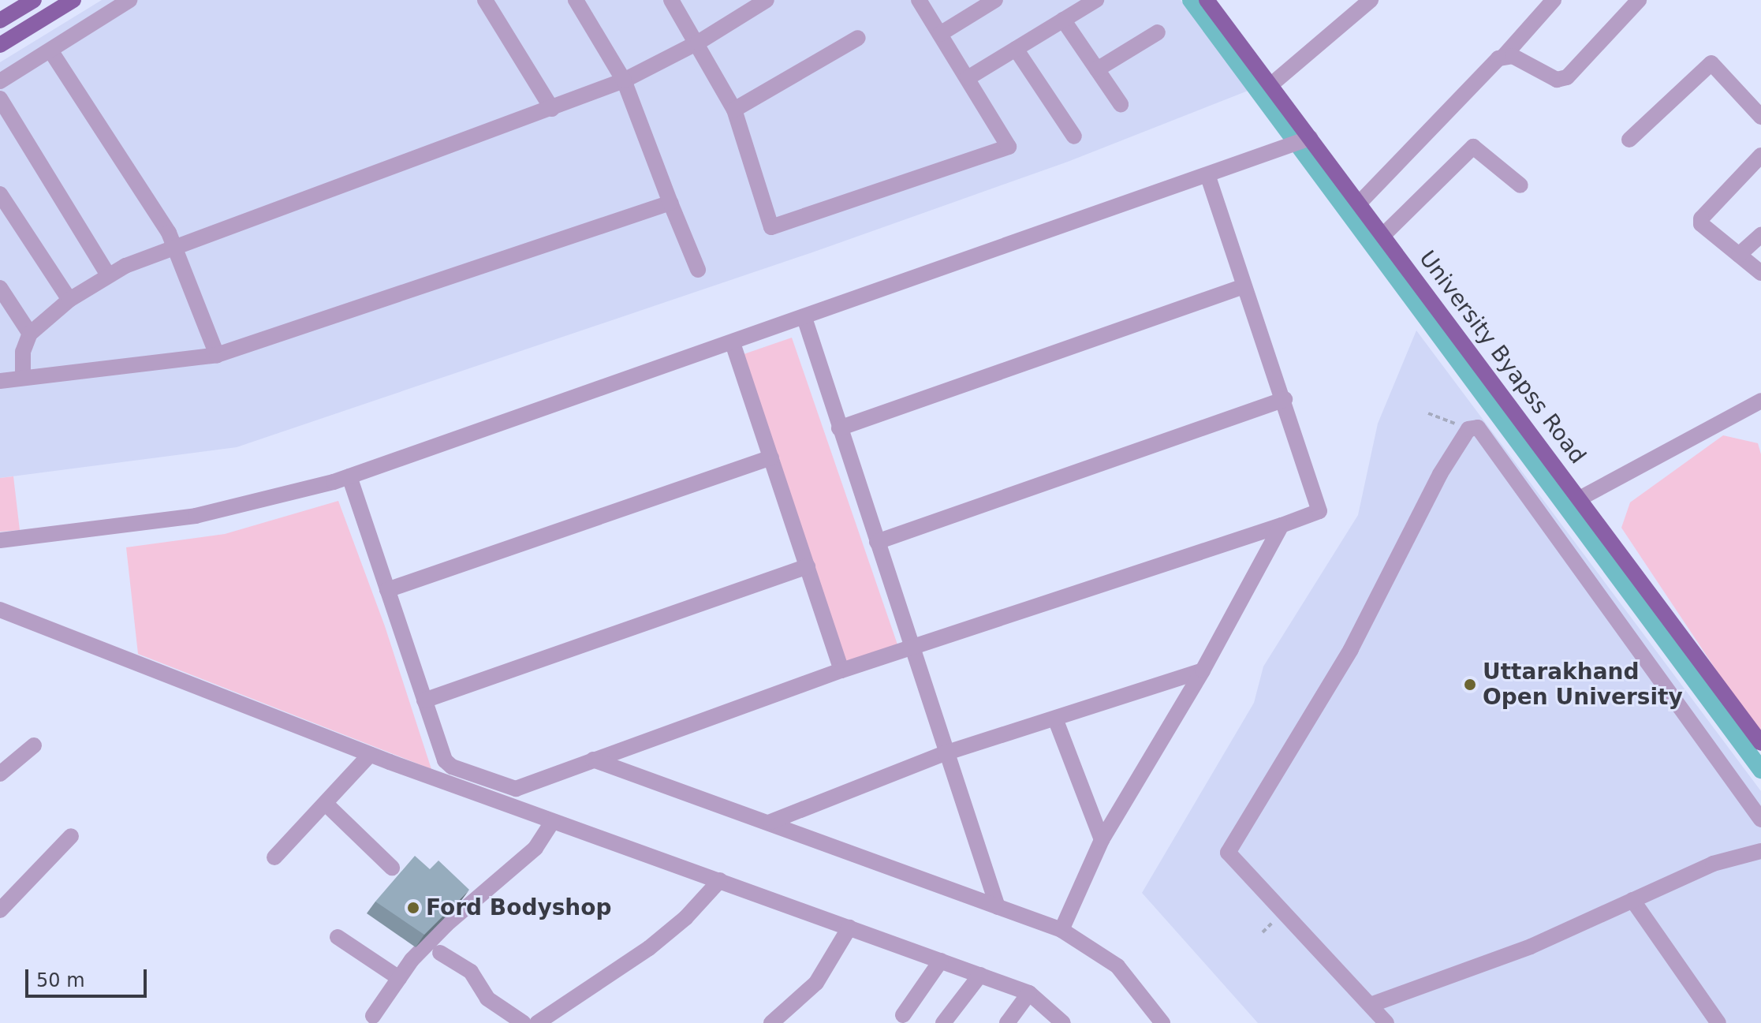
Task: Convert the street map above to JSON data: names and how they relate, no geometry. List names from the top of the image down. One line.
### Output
{"streets":{"main road":["University Byapss Road"]},"places":["Uttarakhand Open University","Ford Bodyshop"],"scale_bar":"50 m"}
